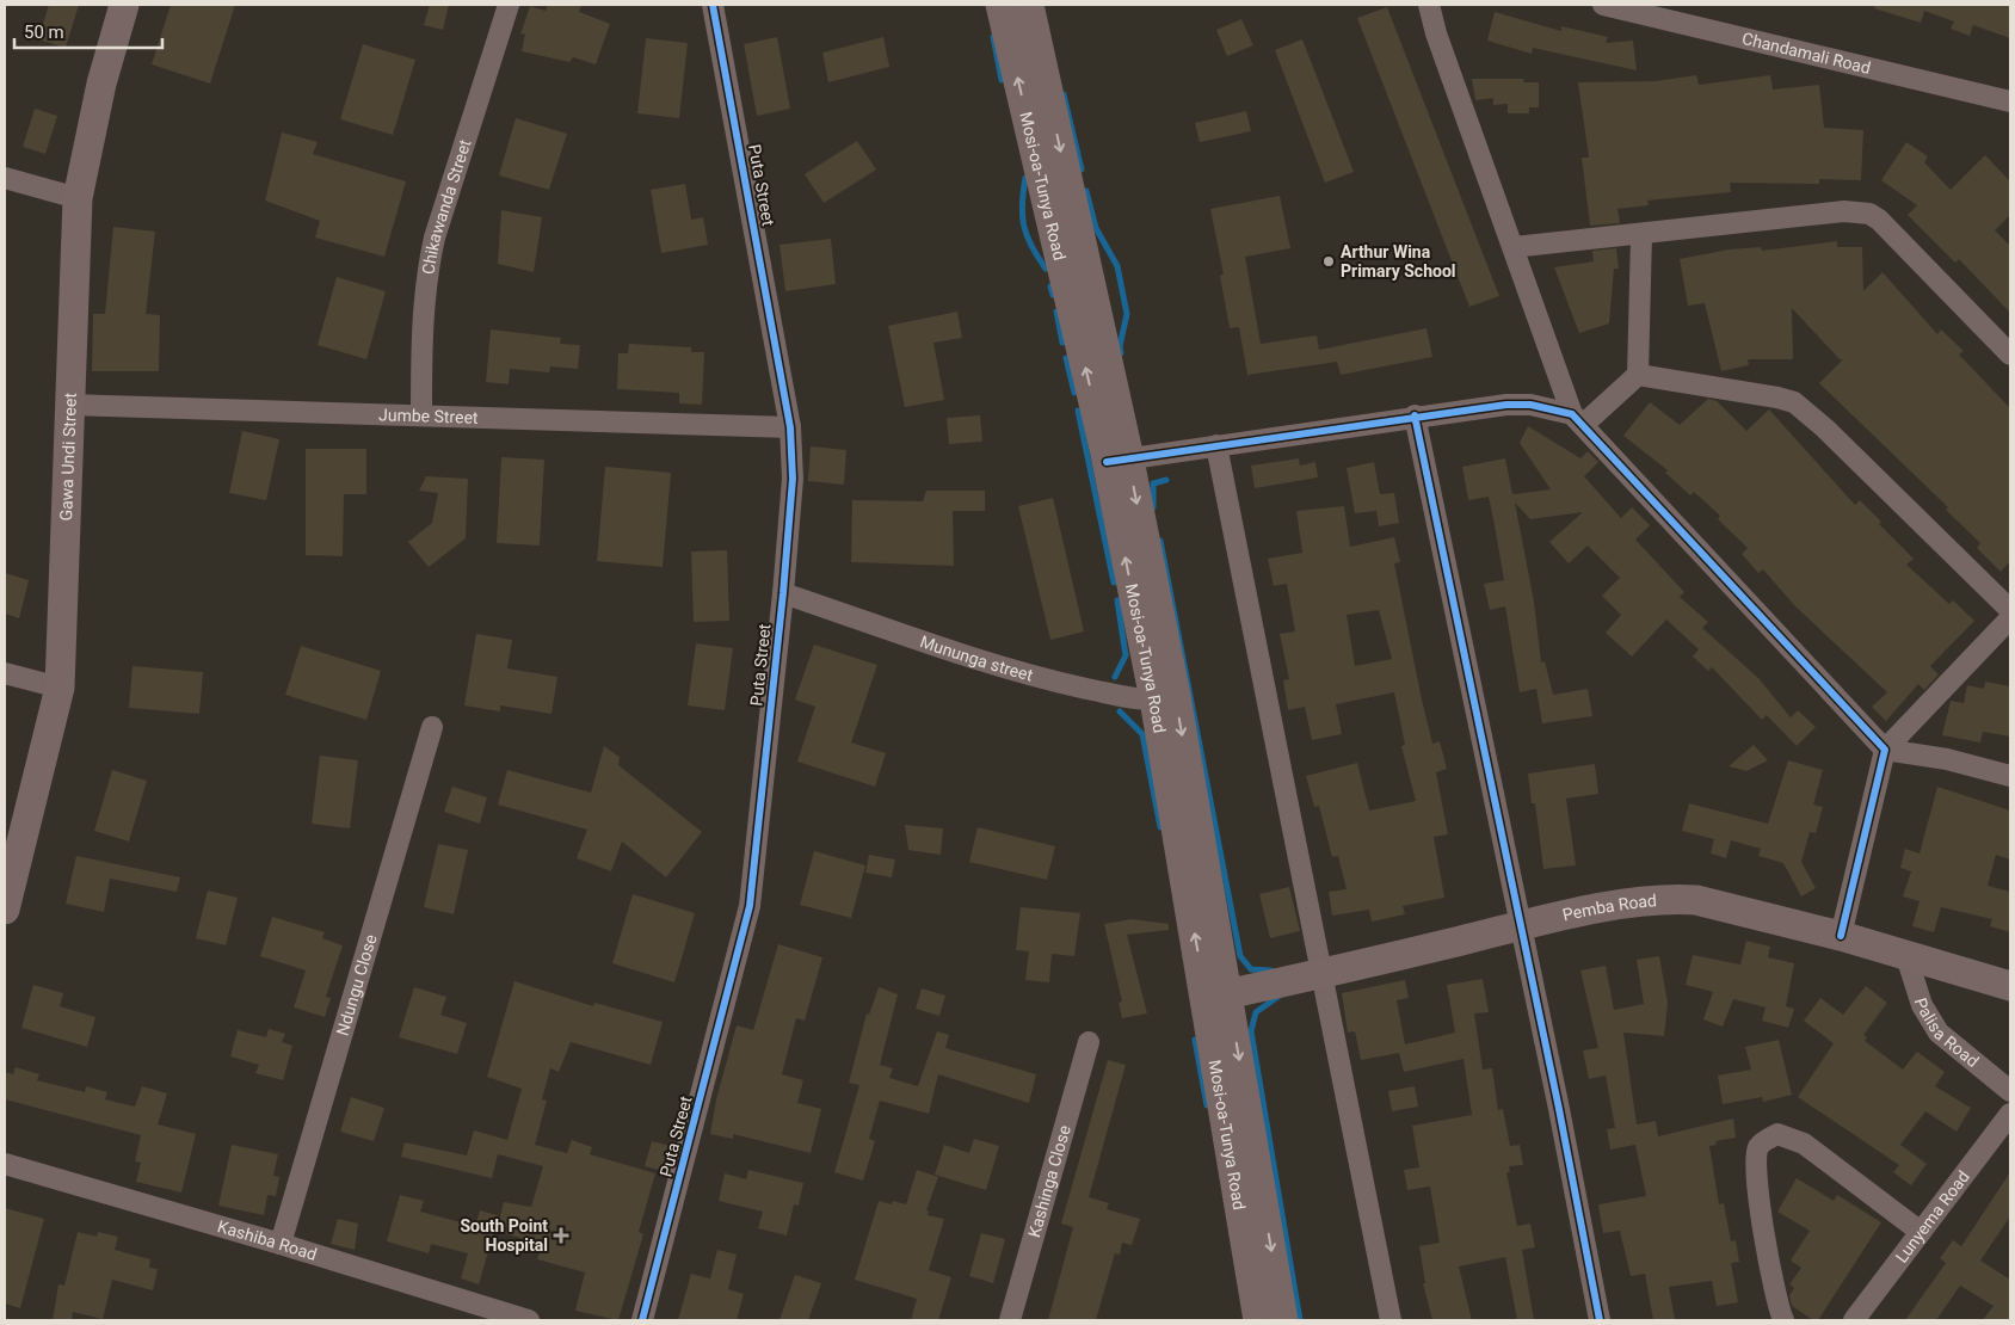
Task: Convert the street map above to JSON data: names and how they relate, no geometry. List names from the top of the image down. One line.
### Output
{"streets":{"main road":["Mosi-oa-Tunya Road","Gawa Undi Street","Pemba Road"],"street":["Chandamali Road","Puta Street","Chikawanda Street","Jumbe Street","Mununga street","Ndungu Close","Palisa Road","Kashinga Close","Lunyema Road","Kashiba Road"]},"crossings":[["Puta Street","Jumbe Street"],["Puta Street","Mununga street"],["Mosi-oa-Tunya Road","Mununga street"],["Mosi-oa-Tunya Road","Pemba Road"],["Chikawanda Street","Jumbe Street"],["Jumbe Street","Gawa Undi Street"],["Pemba Road","Palisa Road"],["Ndungu Close","Kashiba Road"]],"places":{"other":["Arthur Wina Primary School"],"health":["South Point Hospital"]},"scale_bar":"50 m"}
